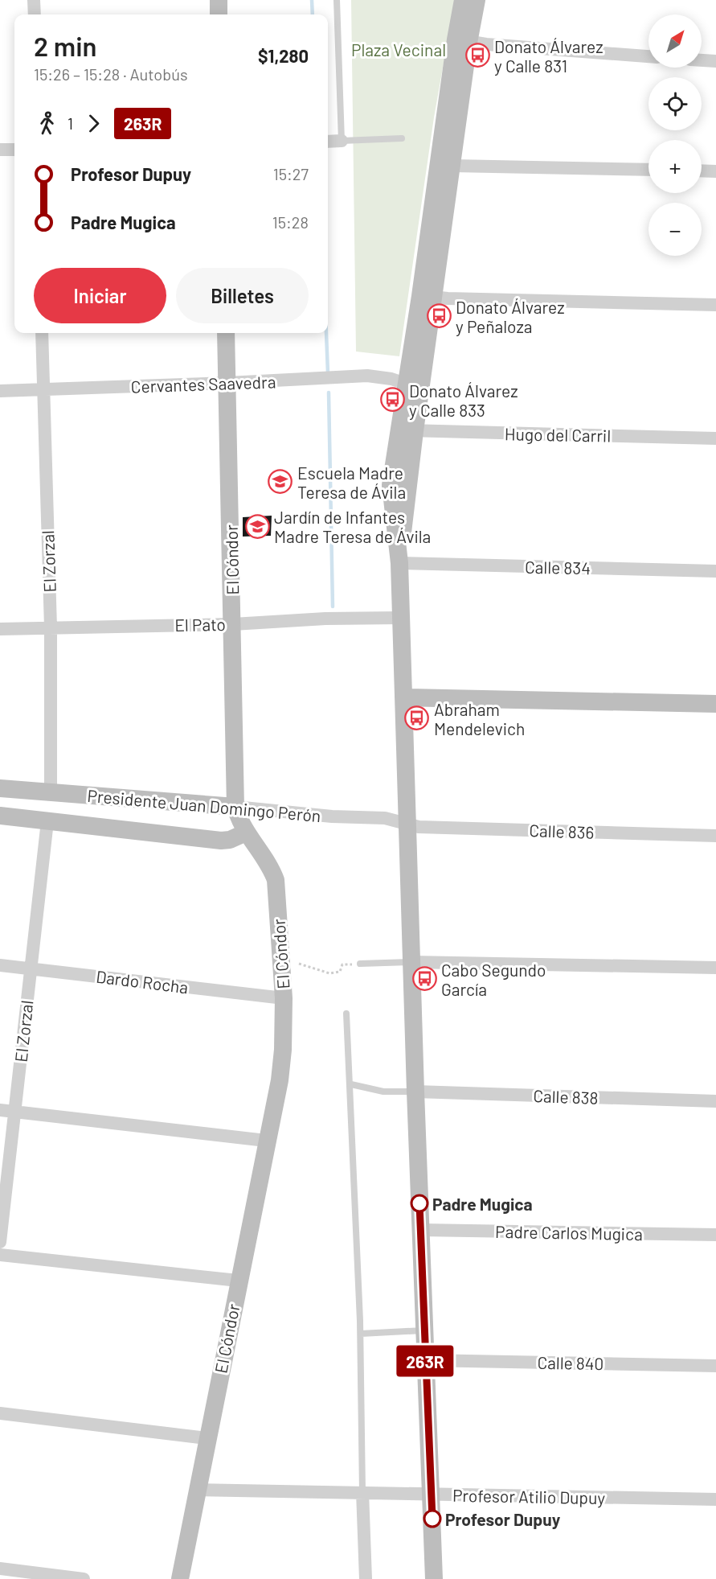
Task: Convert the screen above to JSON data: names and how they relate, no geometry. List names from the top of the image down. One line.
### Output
{"streets":{"main road":["El Cóndor","Presidente Juan Domingo Perón"],"street":["Cervantes Saavedra","Hugo del Carril","El Zorzal","Calle 834","El Pato","Calle 836","Dardo Rocha","Calle 838","Padre Carlos Mugica","Calle 840","Profesor Atilio Dupuy"]},"crossings":[["Cervantes Saavedra","El Cóndor"],["Cervantes Saavedra","El Zorzal"],["El Cóndor","El Pato"],["El Cóndor","Presidente Juan Domingo Perón"],["El Cóndor","Dardo Rocha"],["El Cóndor","Profesor Atilio Dupuy"],["El Zorzal","El Pato"],["El Zorzal","Presidente Juan Domingo Perón"],["El Zorzal","Dardo Rocha"],["Presidente Juan Domingo Perón","Calle 836"]],"parks":["Plaza Vecinal"],"places":{"bus stop":["Donato Álvarez y Calle 831","Donato Álvarez y Peñaloza","Donato Álvarez y Calle 833","Abraham Mendelevich","Cabo Segundo García"],"school or university":["Escuela Madre Teresa de Ávila","Jardín de Infantes Madre Teresa de Ávila"],"other":["Padre Mugica","Profesor Dupuy"]},"lines":["bus line 263R"],"north":"top right","page":{"on_map":"263R","map_buttons":["+","−"],"heading":["2 min","15:26 – 15:28 · Autobús","$1,280"],"legs":["1","263R"],"list":[{"name":"Profesor Dupuy","value":"15:27"},{"name":"Padre Mugica","value":"15:28"}],"buttons":["Iniciar","Billetes"]}}
